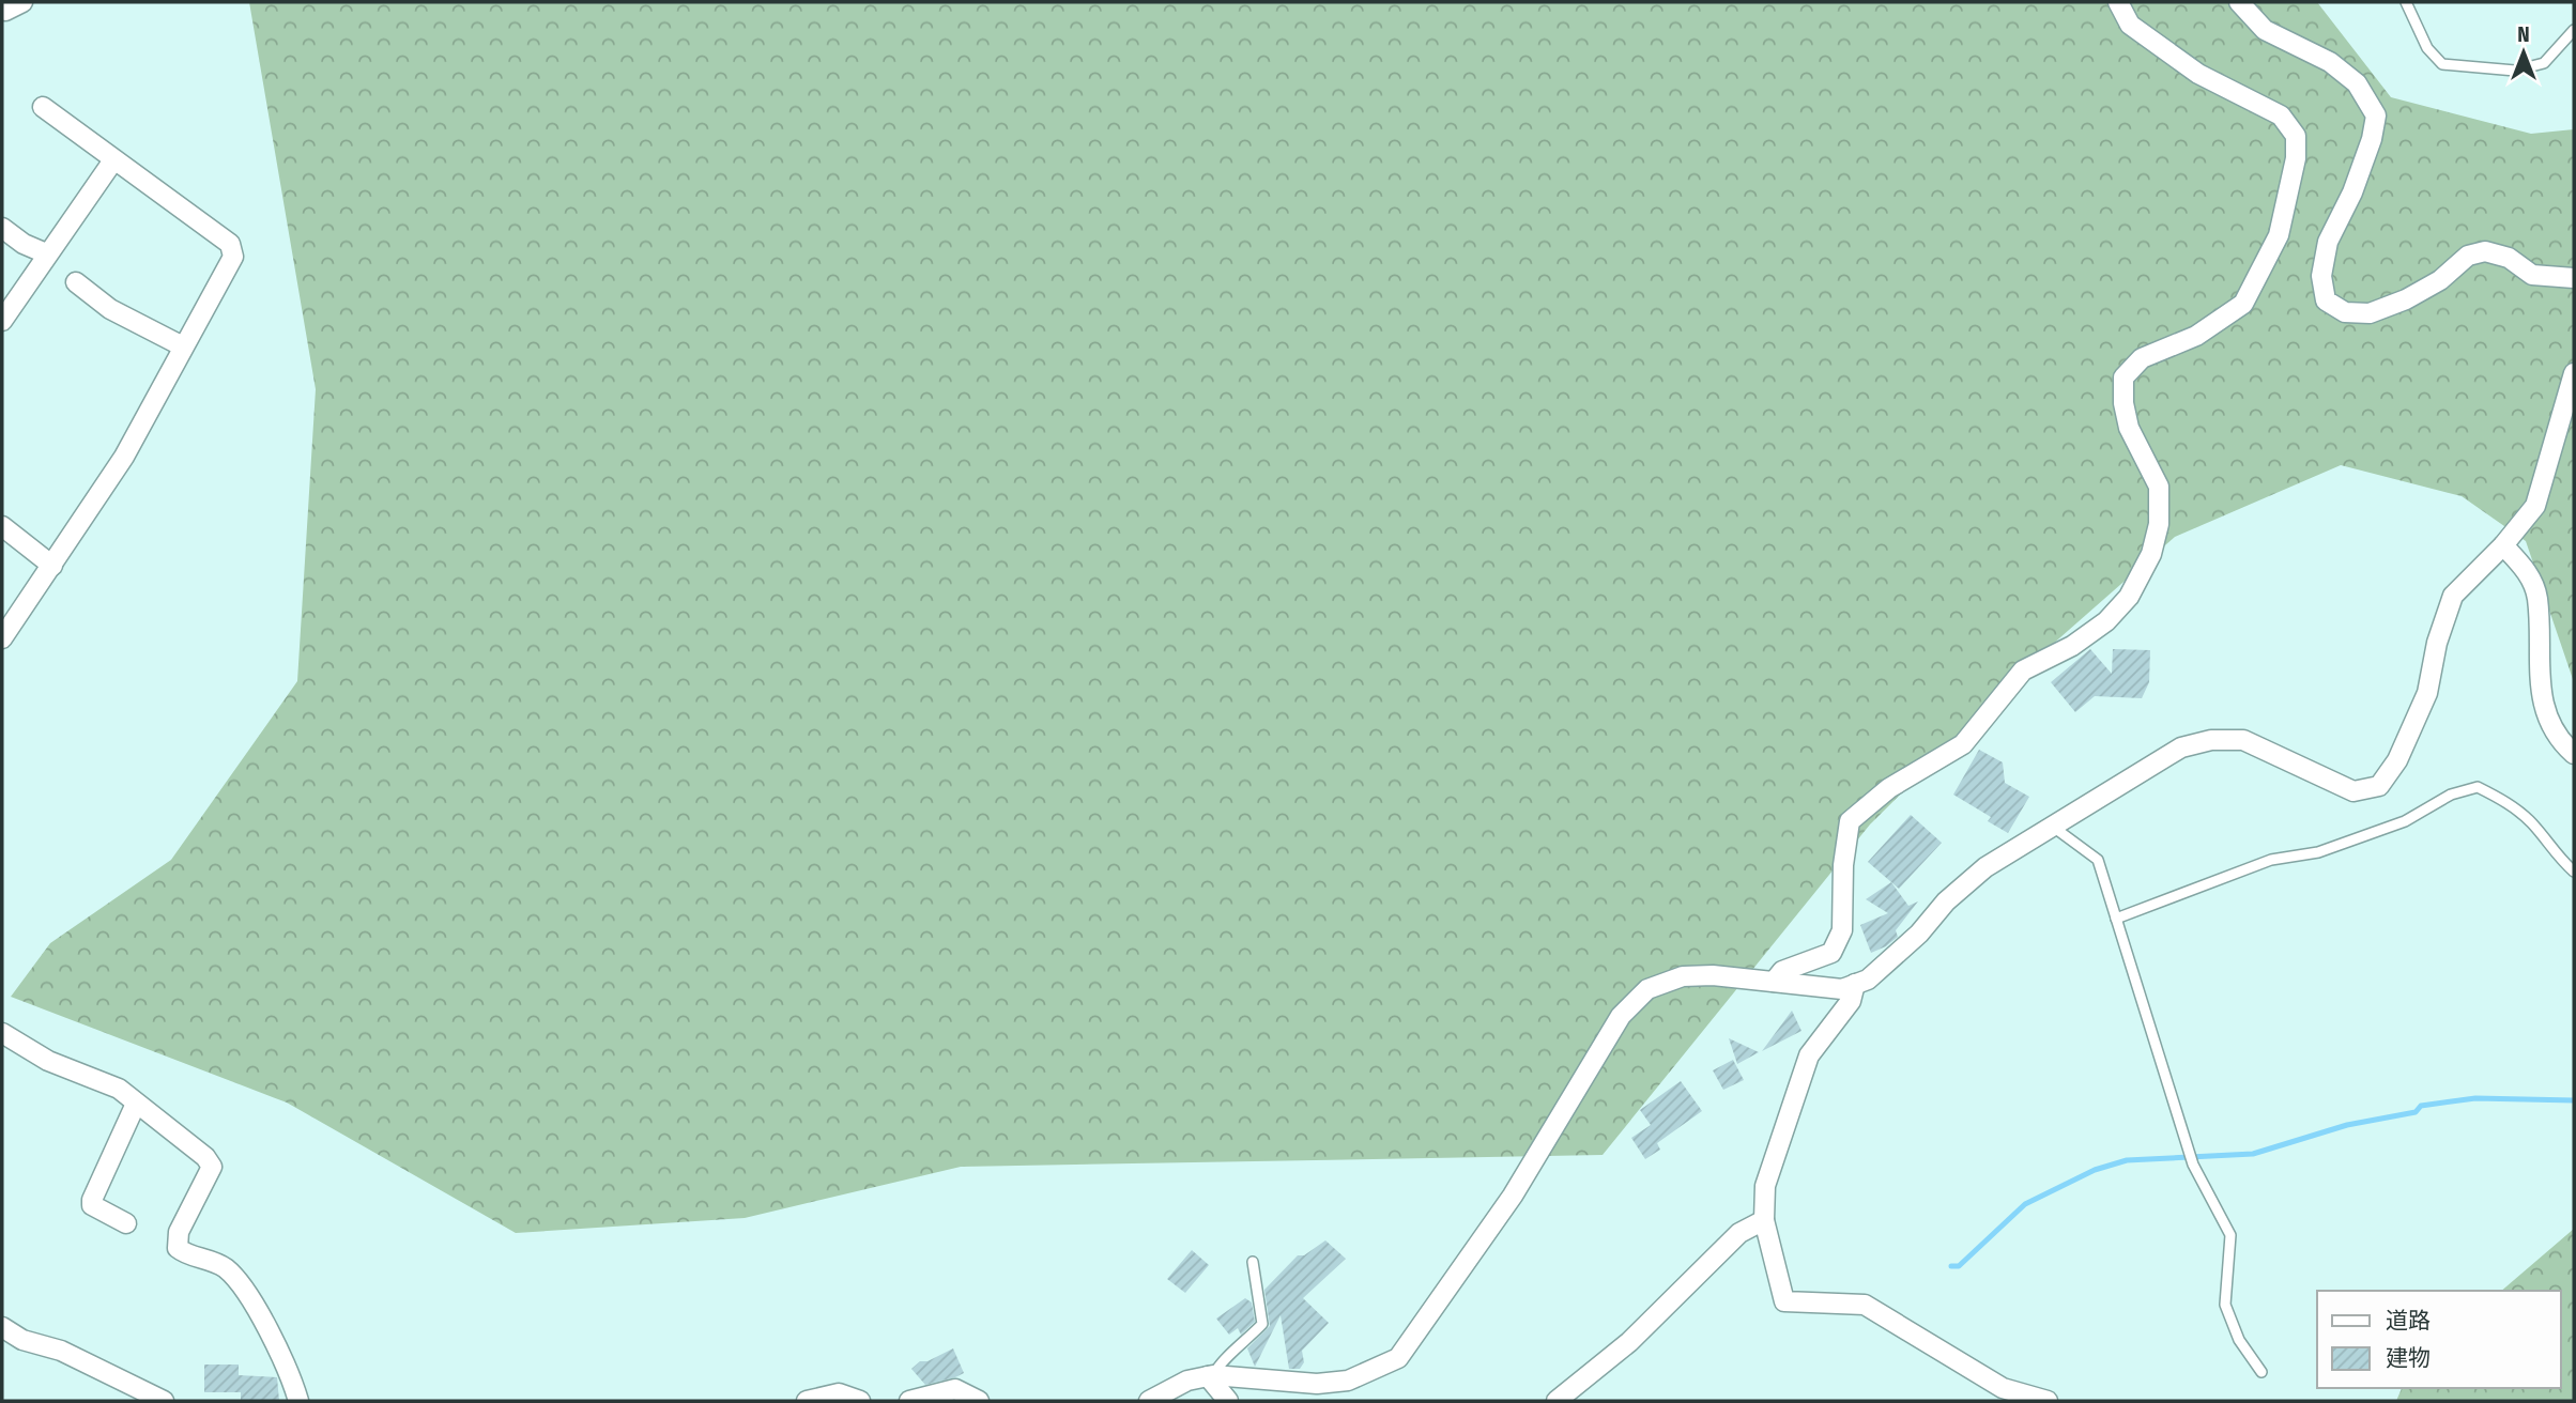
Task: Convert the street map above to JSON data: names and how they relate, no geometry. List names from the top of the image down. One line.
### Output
{"legend":["道路","建物"],"north":"top"}
